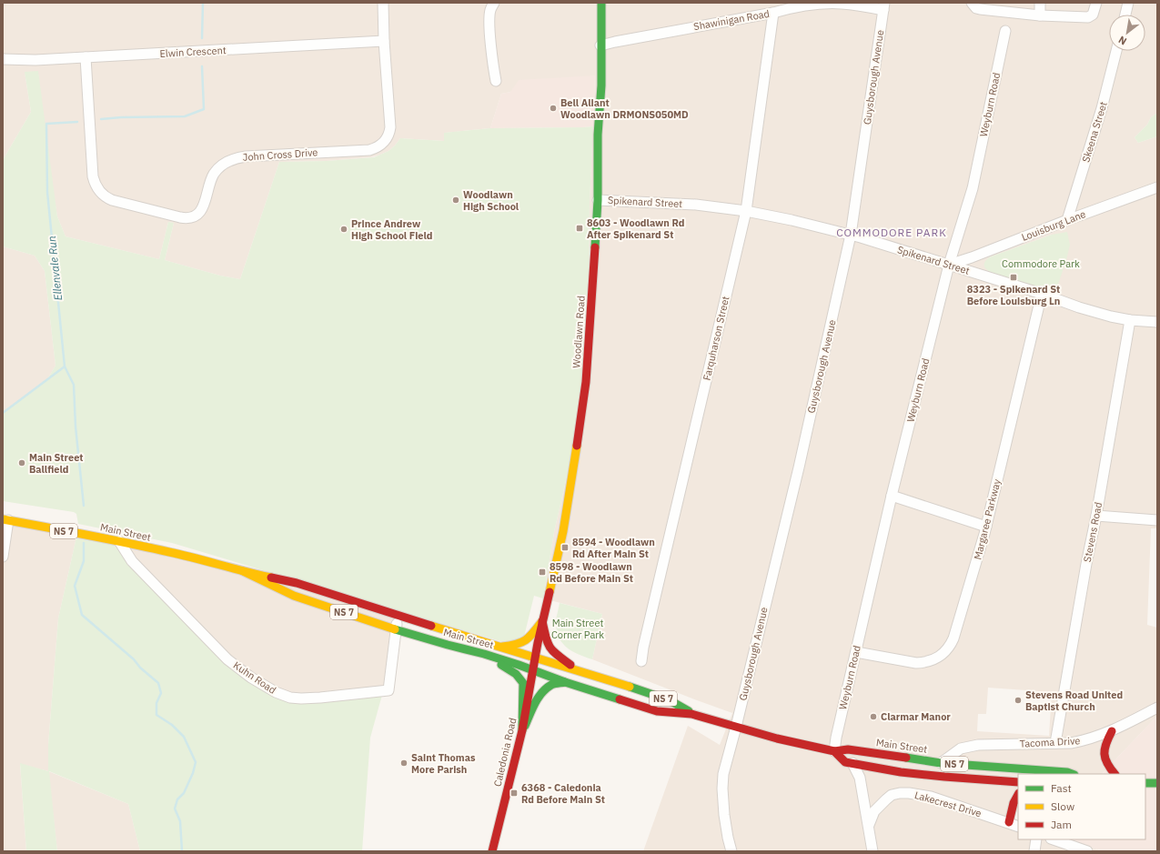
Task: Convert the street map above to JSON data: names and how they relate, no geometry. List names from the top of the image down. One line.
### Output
{"streets":{"main road":["Woodlawn Road","NS 7","Main Street","Caledonia Road"],"street":["Shawinigan Road","Elwin Crescent","Guysborough Avenue","Weyburn Road","Skeena Street","John Cross Drive","Spikenard Street","Louisburg Lane","Farquharson Street","Margaree Parkway","Stevens Road","Kuhn Road","Tacoma Drive","Lakecrest Drive"]},"crossings":[["Shawinigan Road","Guysborough Avenue"],["Shawinigan Road","Woodlawn Road"],["Shawinigan Road","Farquharson Street"],["Elwin Crescent","John Cross Drive"],["Guysborough Avenue","Spikenard Street"],["Guysborough Avenue","Main Street"],["Weyburn Road","Spikenard Street"],["Weyburn Road","Louisburg Lane"],["Weyburn Road","Margaree Parkway"],["Weyburn Road","Main Street"],["Skeena Street","Louisburg Lane"],["Spikenard Street","Louisburg Lane"],["Spikenard Street","Woodlawn Road"],["Spikenard Street","Farquharson Street"],["Spikenard Street","Margaree Parkway"],["Spikenard Street","Stevens Road"],["Woodlawn Road","Main Street"],["Woodlawn Road","Caledonia Road"],["Main Street","Kuhn Road"],["Main Street","Tacoma Drive"],["Main Street","Caledonia Road"],["Stevens Road","Tacoma Drive"]],"districts":["COMMODORE PARK"],"water":["Ellenvale Run"],"parks":["Commodore Park","Main Street Corner Park"],"places":{"other":["Bell Aliant Woodlawn DRMONS050MD","Woodlawn High School","Prince Andrew High School Field","Main Street Ballfield","Stevens Road United Baptist Church","Clarmar Manor","Saint Thomas More Parish"],"transit":["8603 - Woodlawn Rd After Spikenard St","8323 - Spikenard St Before Louisburg Ln","8594 - Woodlawn Rd After Main St","8598 - Woodlawn Rd Before Main St","6368 - Caledonia Rd Before Main St"]},"legend":["Fast","Slow","Jam"],"north":"bottom left"}
